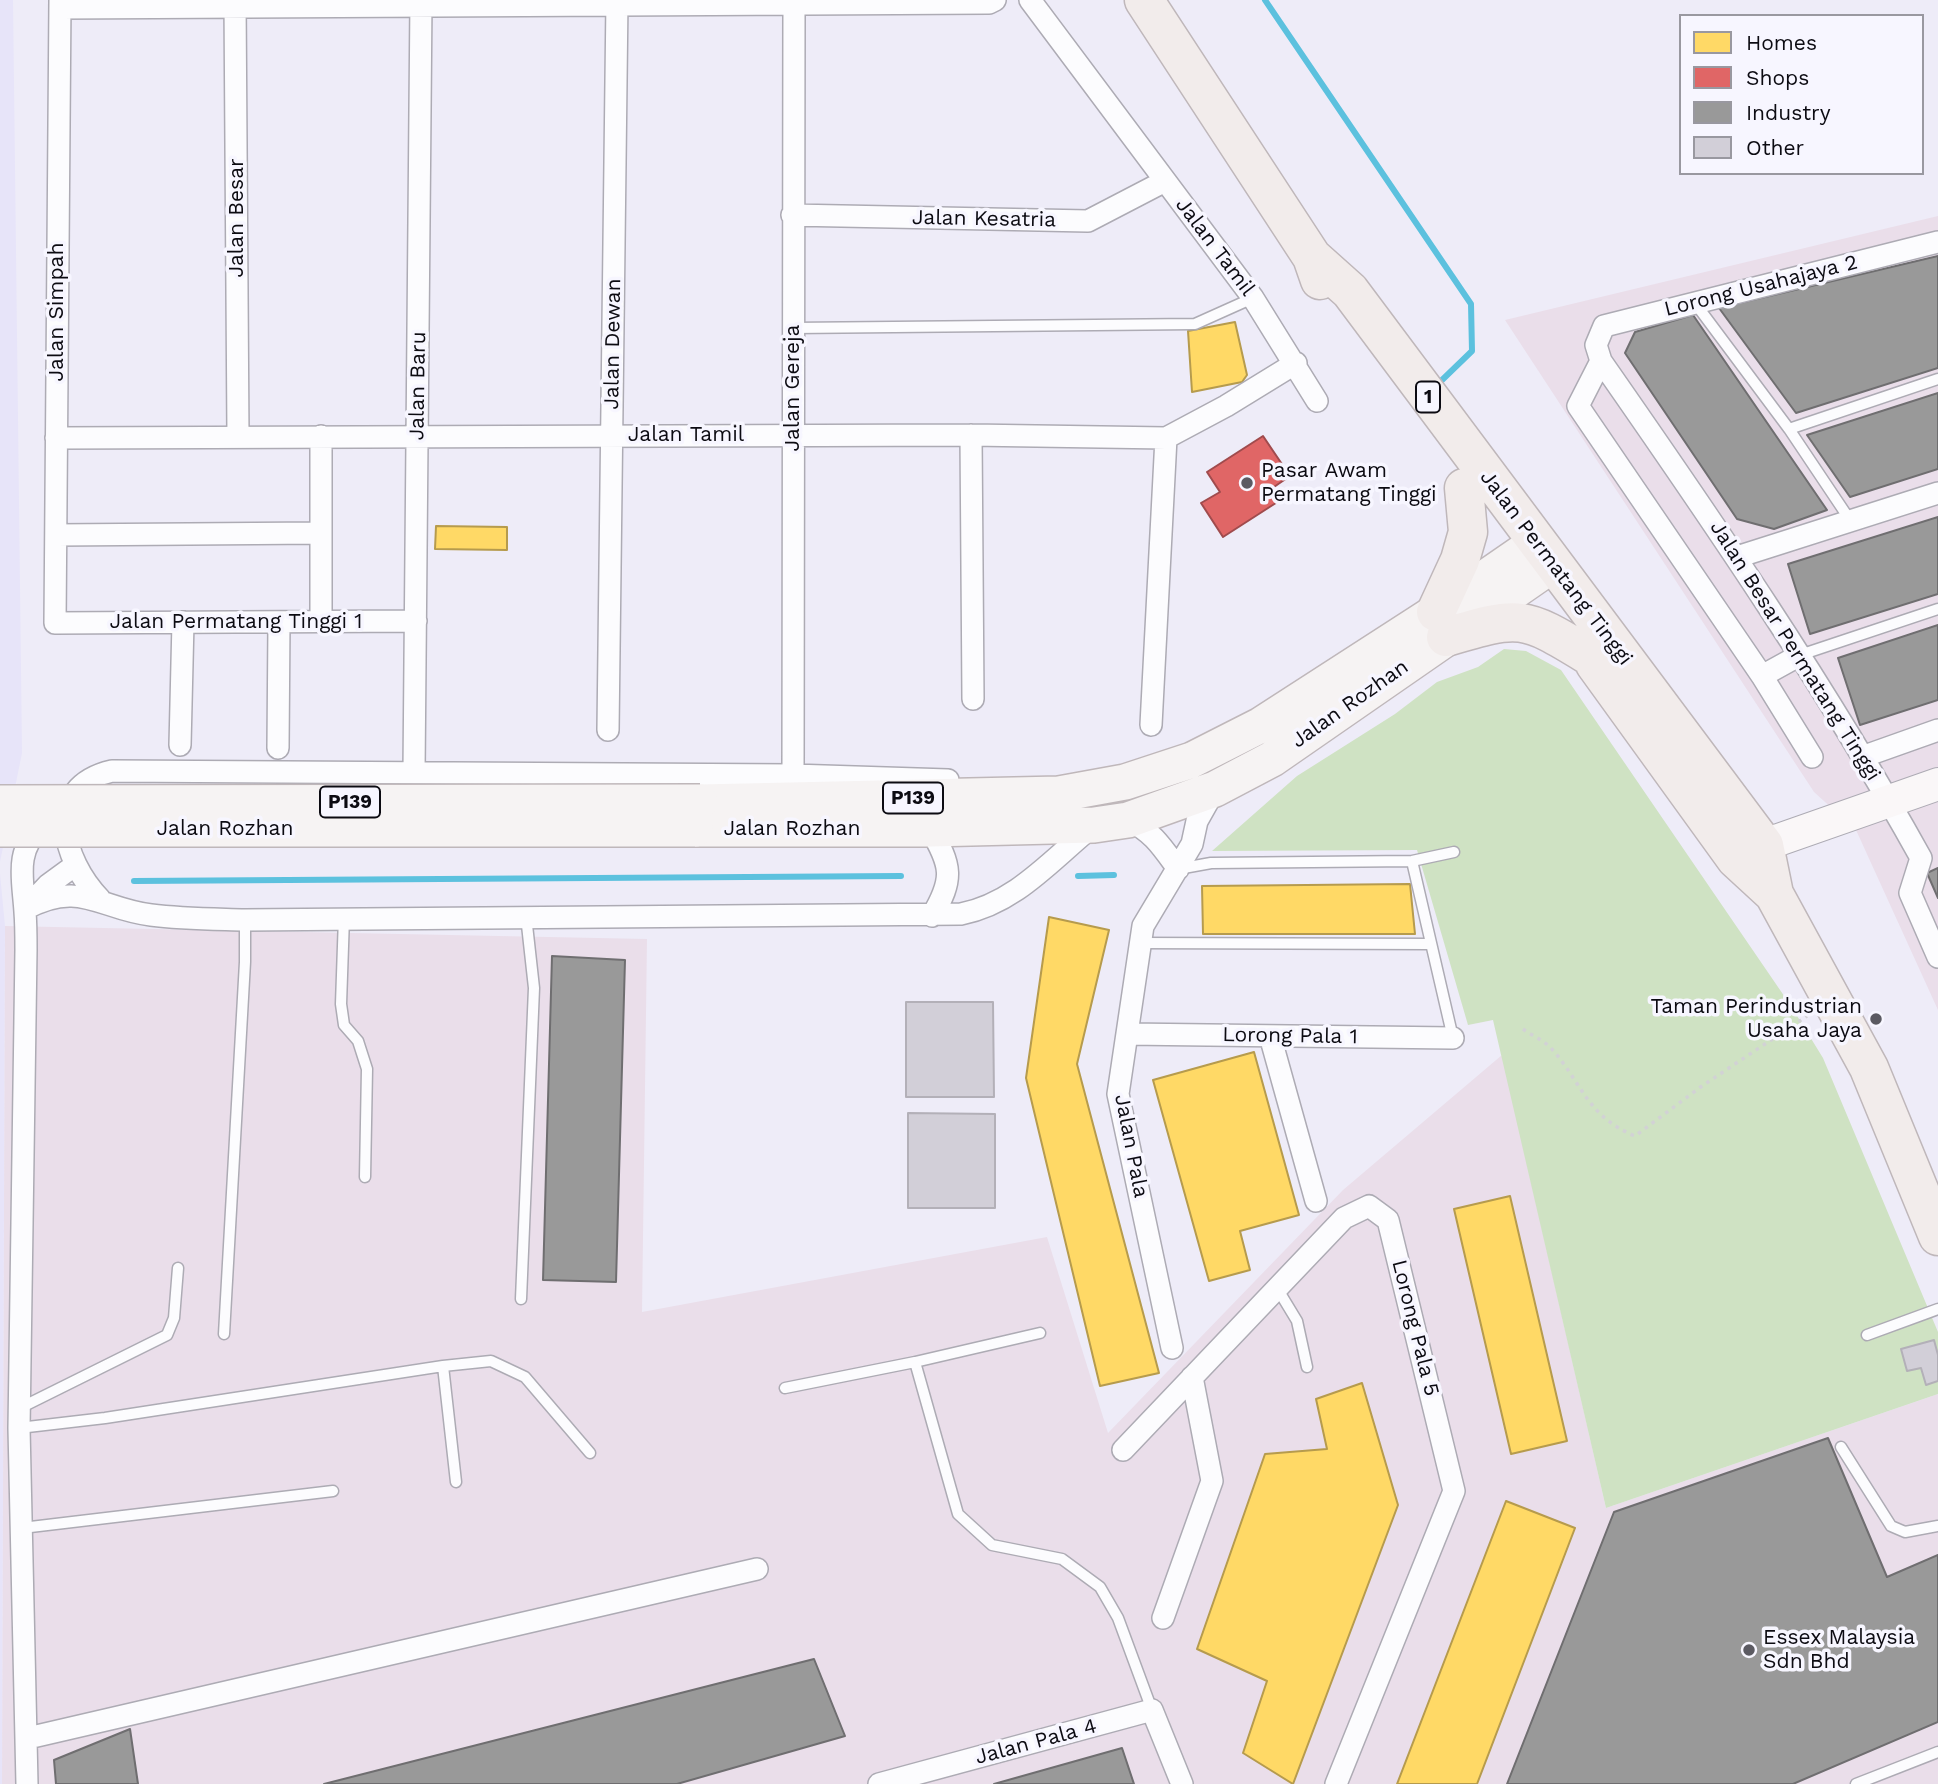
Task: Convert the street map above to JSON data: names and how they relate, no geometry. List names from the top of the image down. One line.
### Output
{"streets":{"highway":["1","Jalan Permatang Tinggi"],"main road":["Jalan Rozhan","P139"],"street":["Jalan Besar","Jalan Kesatria","Jalan Tamil","Lorong Usahajaya 2","Jalan Simpah","Jalan Dewan","Jalan Baru","Jalan Gereja","Jalan Permatang Tinggi 1","Jalan Besar Permatang Tinggi","Lorong Pala 1","Jalan Pala","Lorong Pala 5","Jalan Pala 4"]},"crossings":[["Jalan Besar","Jalan Tamil"],["Jalan Kesatria","Jalan Tamil"],["Jalan Kesatria","Jalan Gereja"],["Jalan Tamil","Jalan Simpah"],["Jalan Tamil","Jalan Dewan"],["Jalan Tamil","Jalan Baru"],["Jalan Tamil","Jalan Gereja"],["Lorong Usahajaya 2","Jalan Besar Permatang Tinggi"],["Jalan Simpah","Jalan Permatang Tinggi 1"],["Jalan Baru","Jalan Permatang Tinggi 1"],["Jalan Permatang Tinggi","Jalan Rozhan"],["Jalan Rozhan","Jalan Pala"],["Lorong Pala 1","Jalan Pala"]],"places":["Pasar Awam Permatang Tinggi","Taman Perindustrian Usaha Jaya","Essex Malaysia Sdn Bhd"],"legend":["Homes","Shops","Industry","Other"]}
